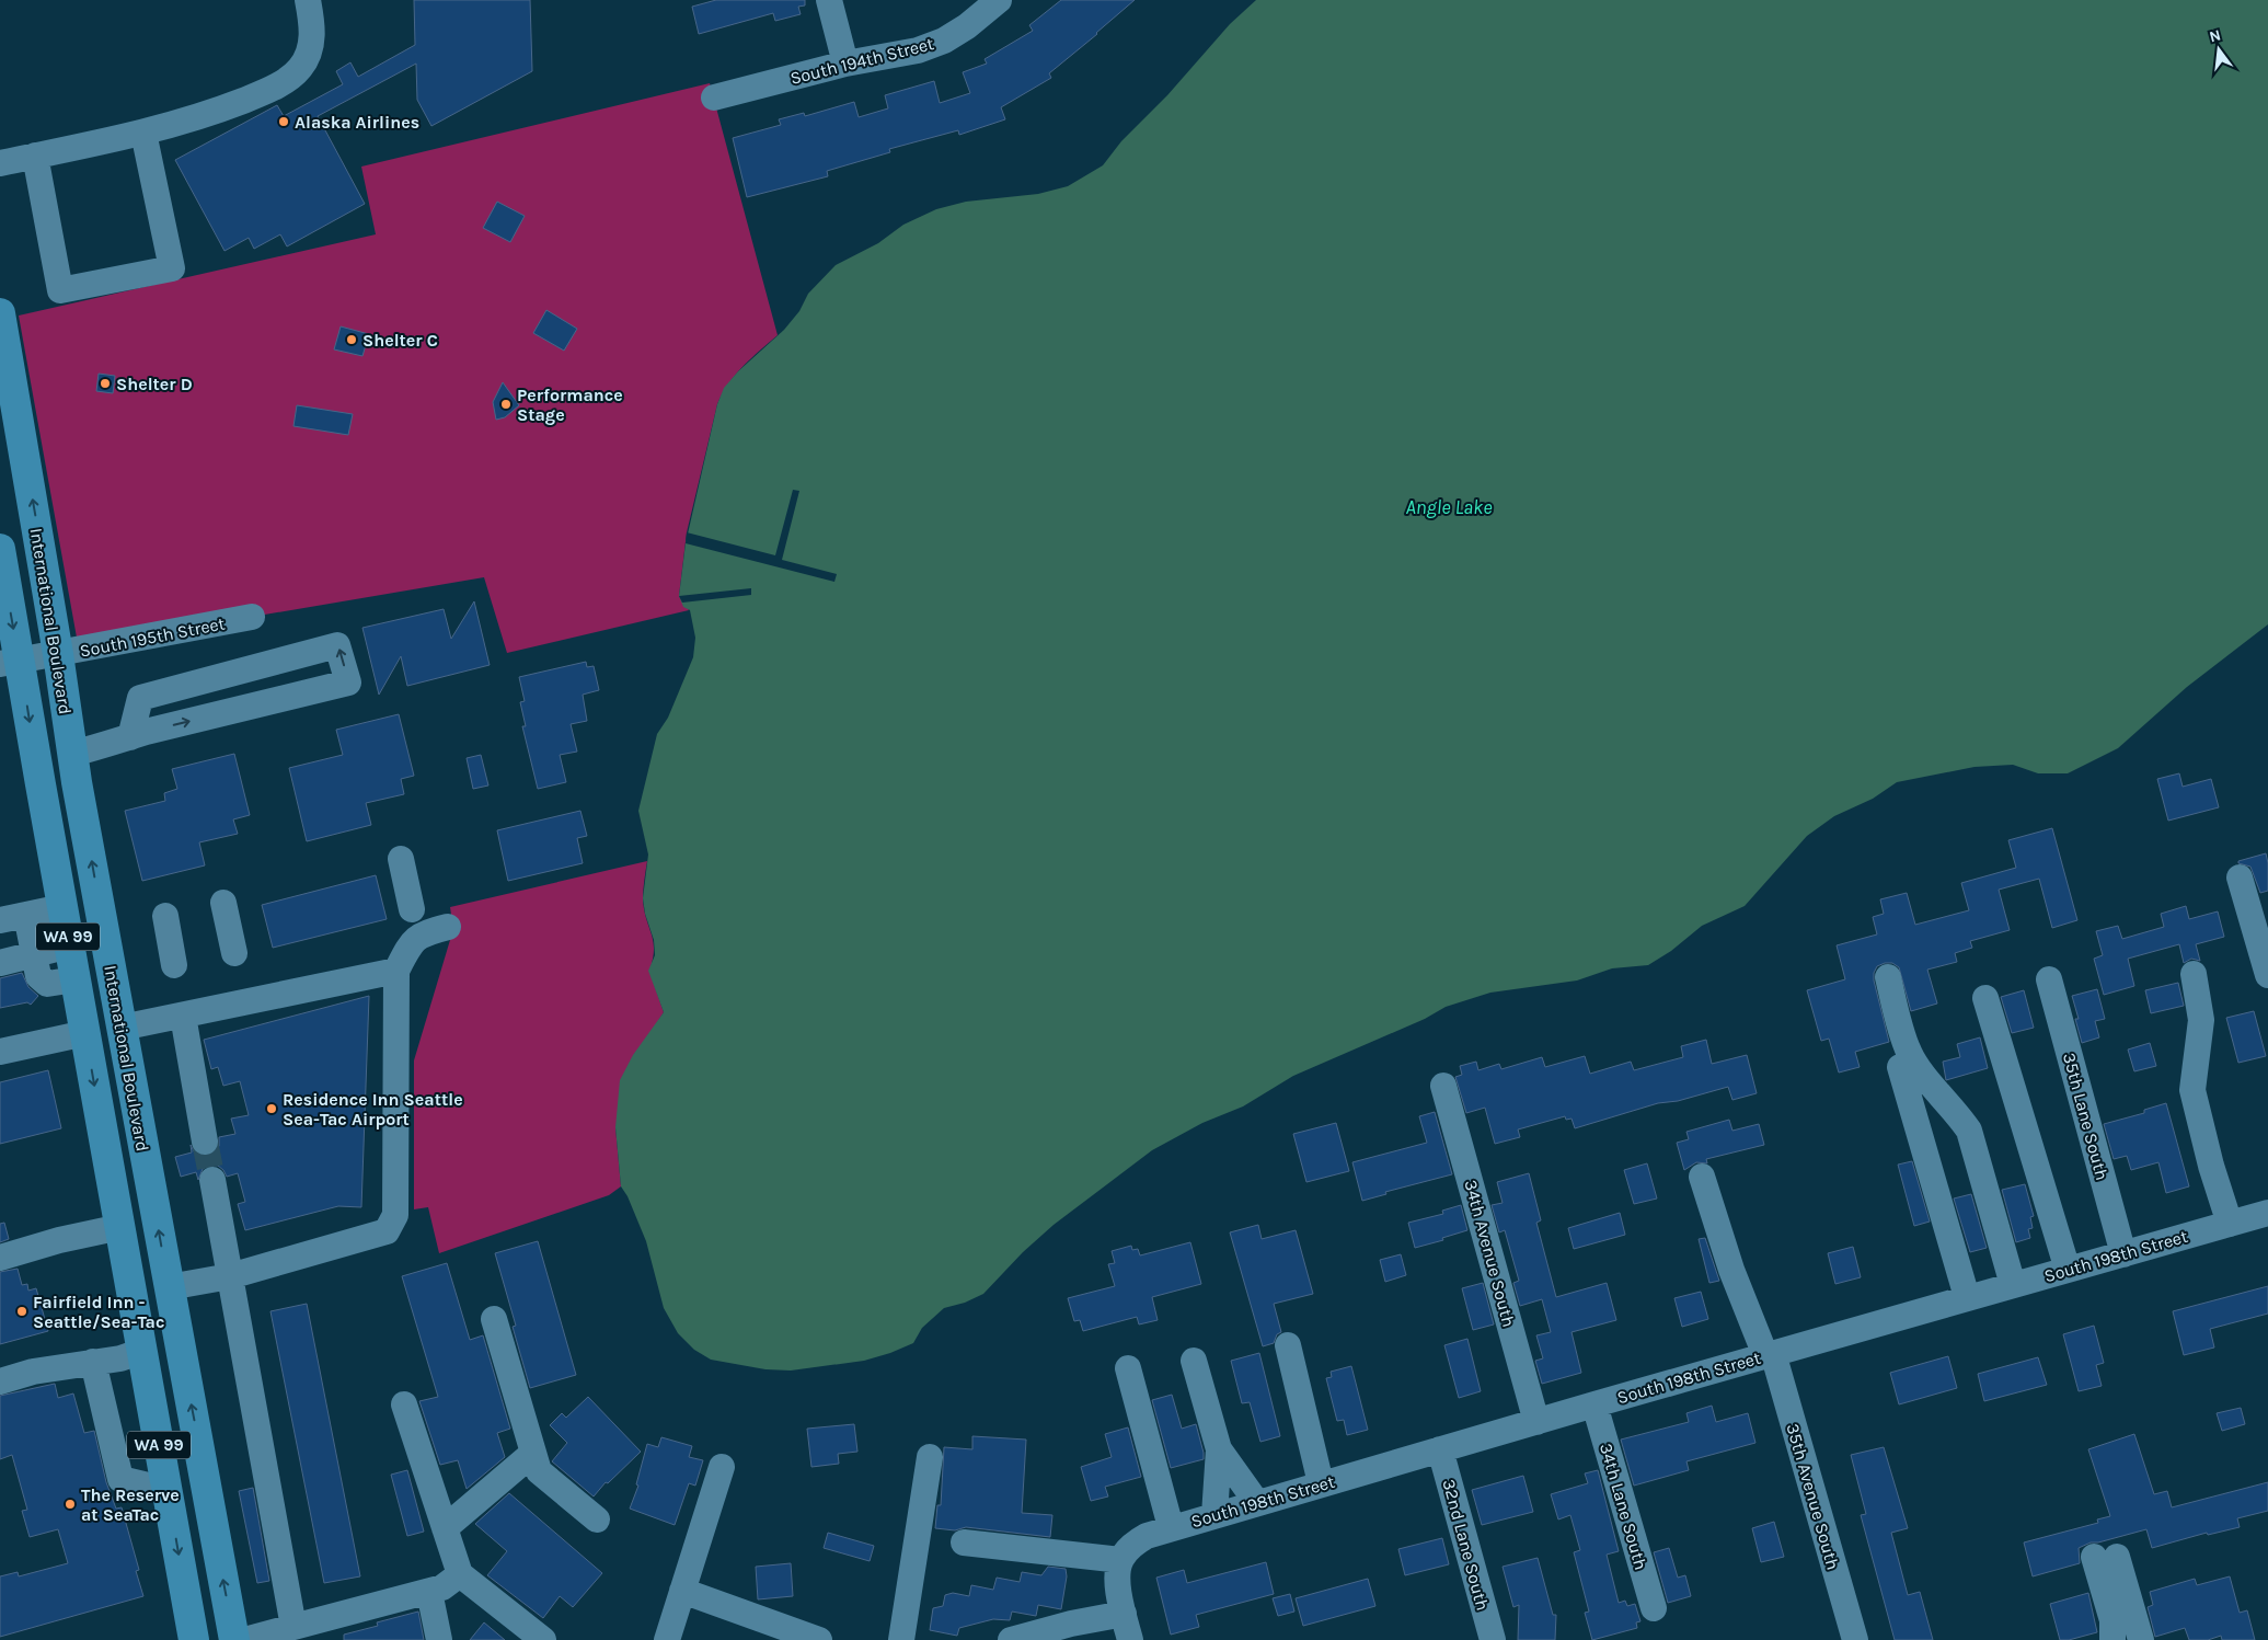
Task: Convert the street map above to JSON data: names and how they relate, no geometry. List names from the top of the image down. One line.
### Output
{"streets":{"main road":["International Boulevard","WA 99"],"street":["South 194th Street","South 195th Street","35th Lane South","34th Avenue South","South 198th Street","35th Avenue South","34th Lane South","32nd Lane South"]},"crossings":[["International Boulevard","South 195th Street"],["35th Lane South","South 198th Street"],["34th Avenue South","South 198th Street"],["South 198th Street","35th Avenue South"],["South 198th Street","34th Lane South"],["South 198th Street","32nd Lane South"]],"water":["Angle Lake"],"places":["Alaska Airlines","Shelter C","Shelter D","Performance Stage","Residence Inn Seattle Sea-Tac Airport","Fairfield Inn - Seattle/Sea-Tac","The Reserve at SeaTac"],"north":"top"}
